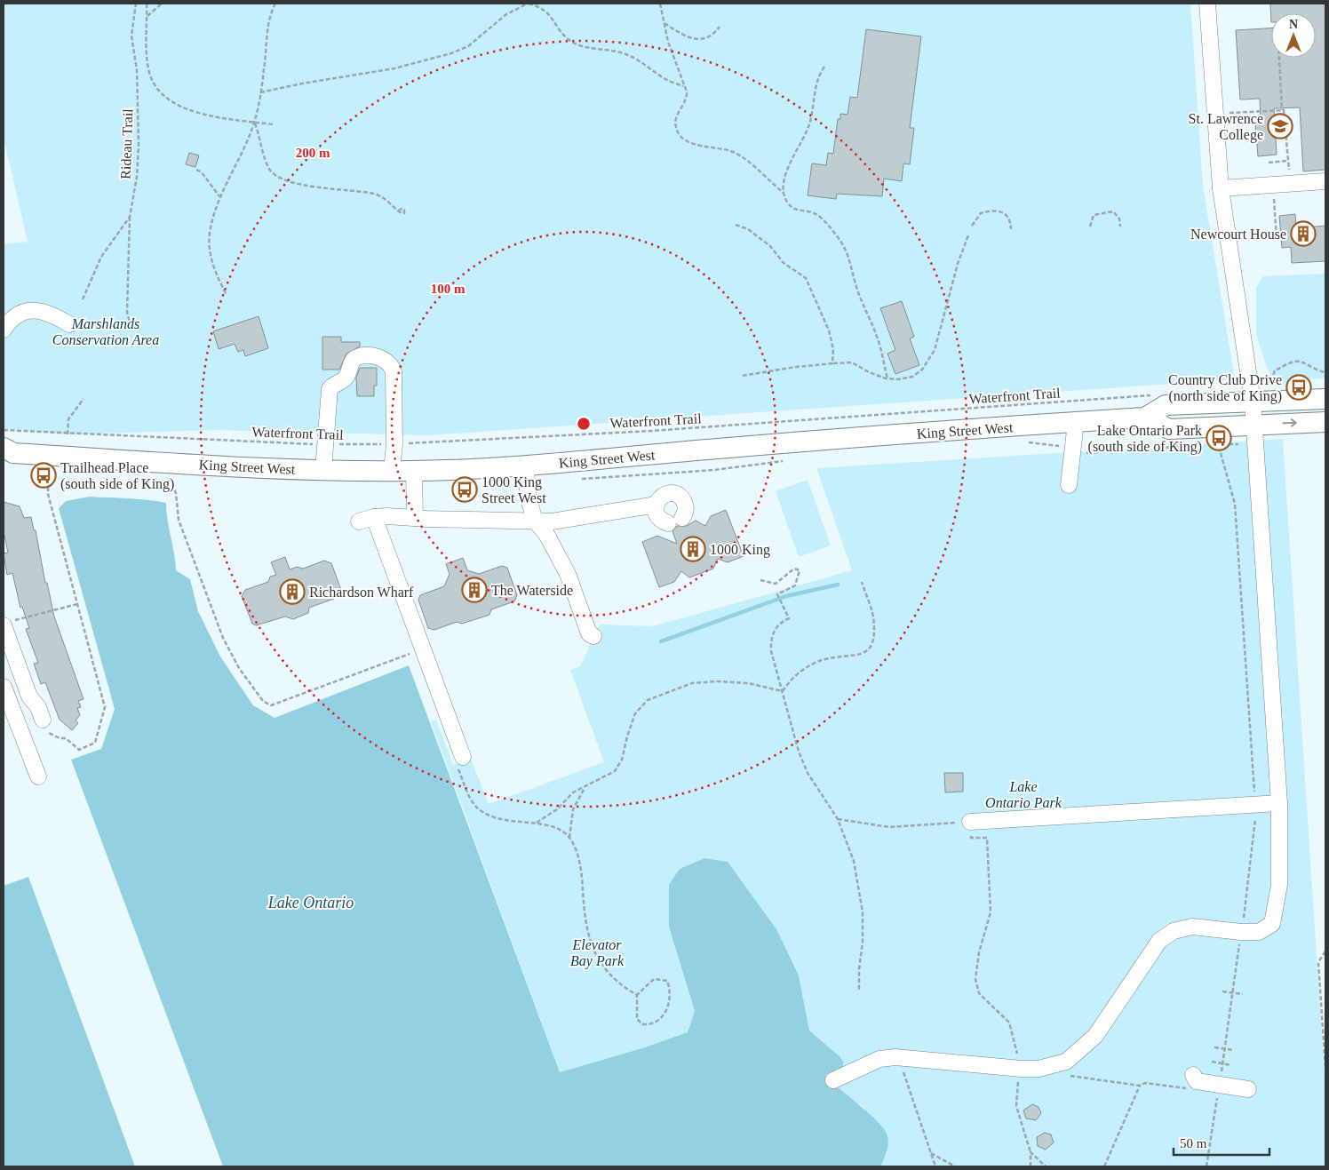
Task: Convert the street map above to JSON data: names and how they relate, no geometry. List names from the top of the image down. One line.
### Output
{"streets":{"main road":["King Street West"],"path":["Rideau Trail","Waterfront Trail"]},"water":["Lake Ontario"],"parks":["Marshlands Conservation Area","Lake Ontario Park","Elevator Bay Park"],"places":{"school or university":["St. Lawrence College"],"building":["Newcourt House","1000 King","The Waterside","Richardson Wharf"],"bus stop":["Country Club Drive (north side of King)","Lake Ontario Park (south side of King)","Trailhead Place (south side of King)","1000 King Street West"]},"scale_bar":"50 m","north":"top","rings":["200 m","100 m"]}
